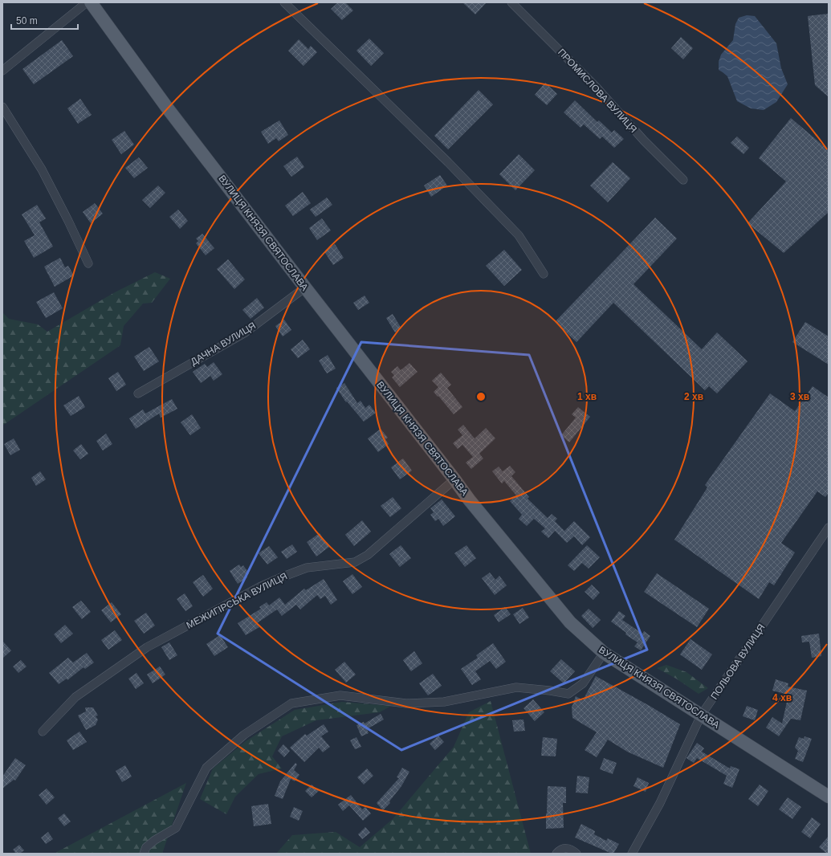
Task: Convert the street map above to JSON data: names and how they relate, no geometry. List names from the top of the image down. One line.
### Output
{"streets":{"main road":["ВУЛИЦЯ КНЯЗЯ СВЯТОСЛАВА"],"street":["ПРОМИСЛОВА ВУЛИЦЯ","ДАЧНА ВУЛИЦЯ","МЕЖИГІРСЬКА ВУЛИЦЯ","ПОЛЬОВА ВУЛИЦЯ"]},"crossings":[["ВУЛИЦЯ КНЯЗЯ СВЯТОСЛАВА","ДАЧНА ВУЛИЦЯ"],["ВУЛИЦЯ КНЯЗЯ СВЯТОСЛАВА","МЕЖИГІРСЬКА ВУЛИЦЯ"],["ВУЛИЦЯ КНЯЗЯ СВЯТОСЛАВА","ПОЛЬОВА ВУЛИЦЯ"]],"scale_bar":"50 m","rings":["1 хв","2 хв","3 хв","4 хв"]}
